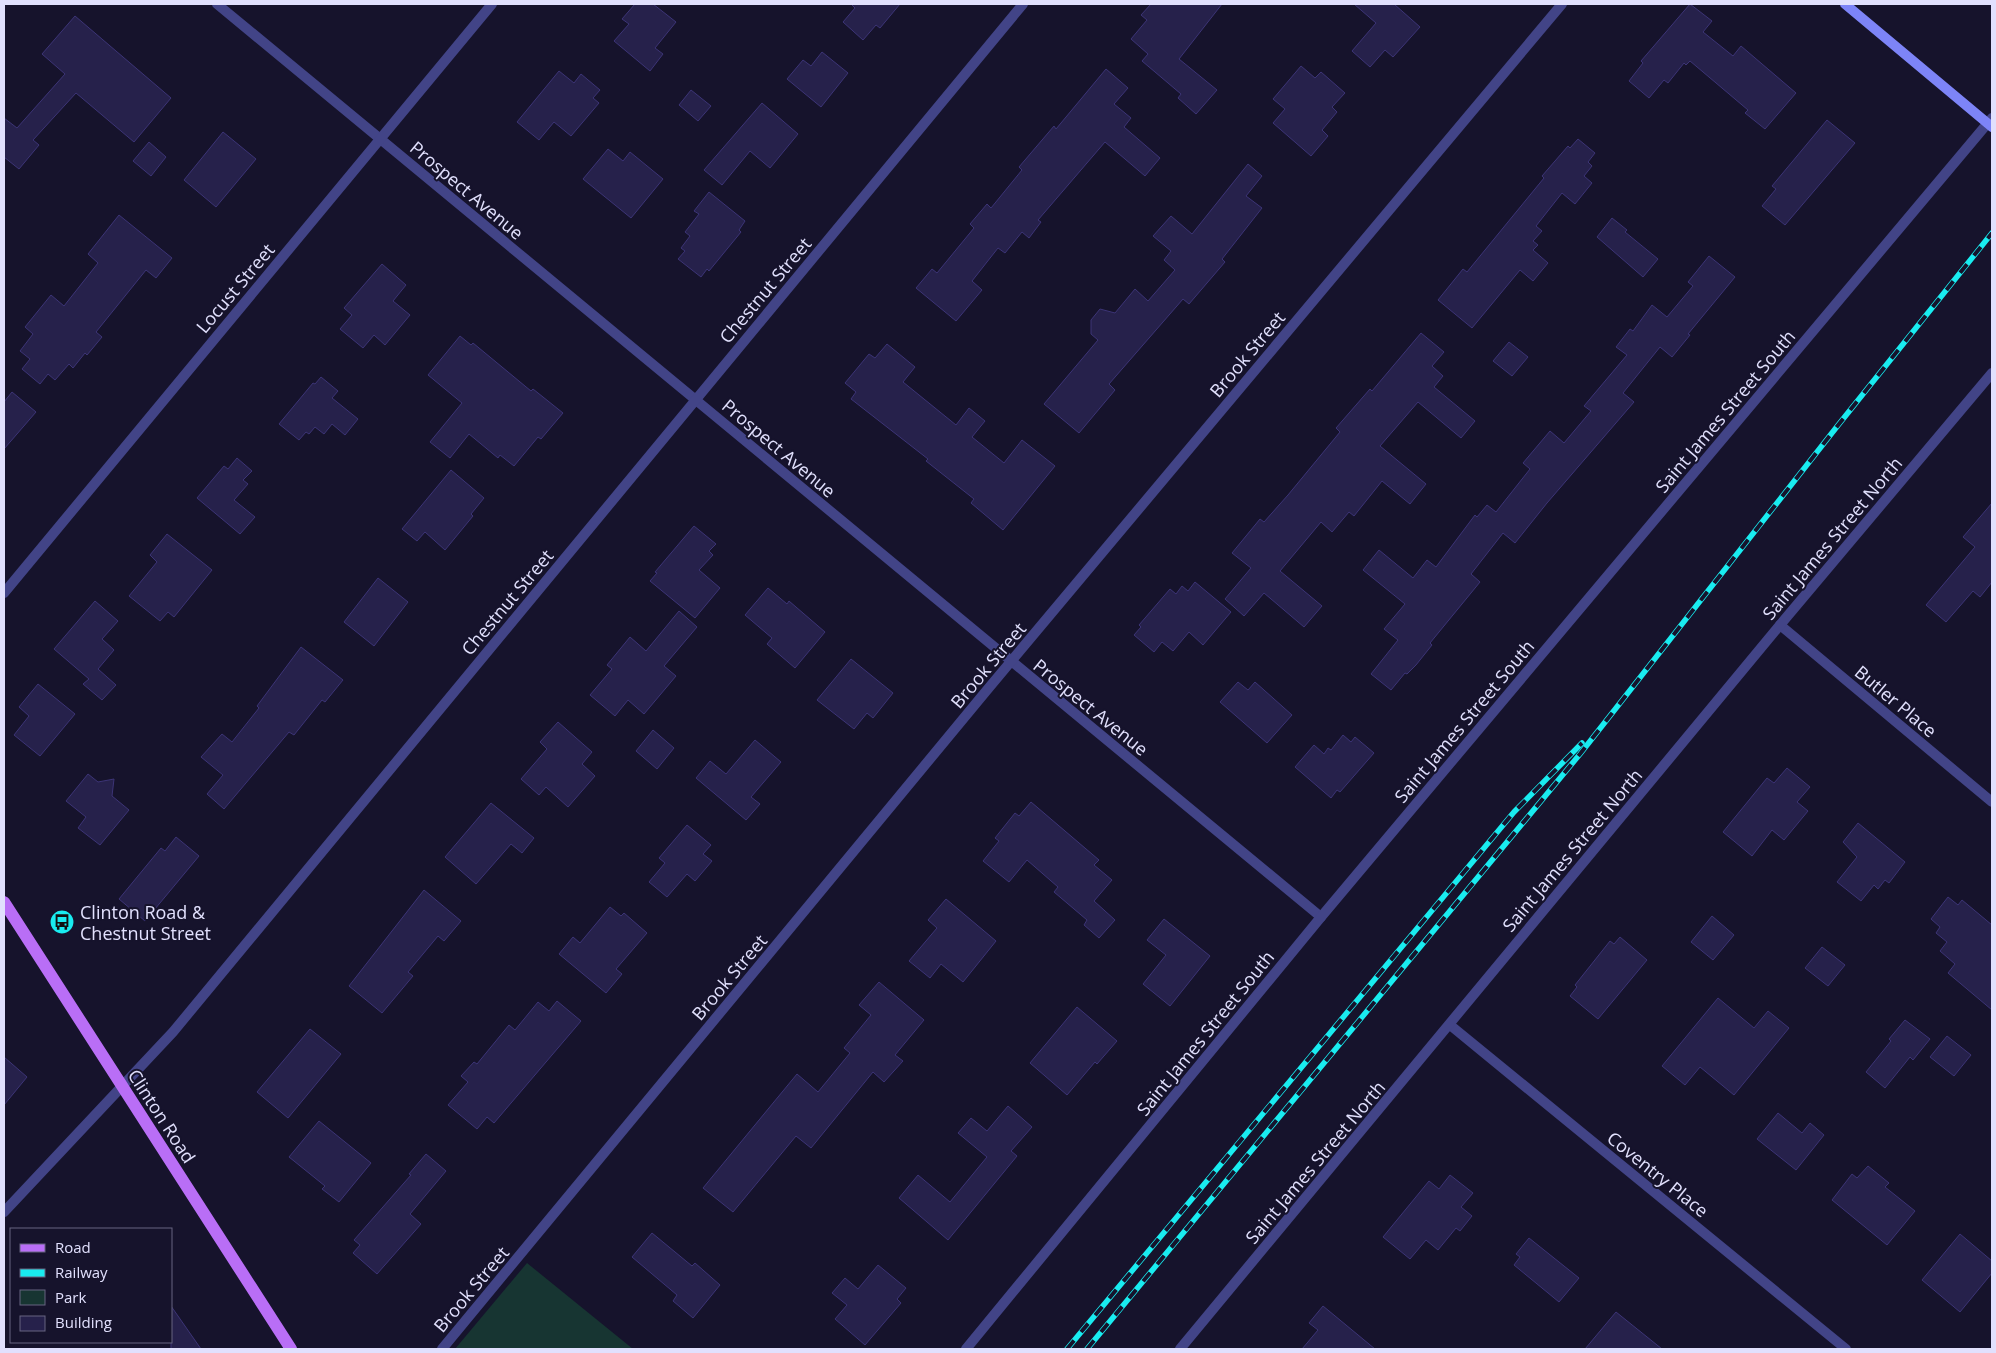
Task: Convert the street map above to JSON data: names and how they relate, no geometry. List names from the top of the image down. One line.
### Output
{"streets":{"main road":["Clinton Road"],"street":["Prospect Avenue","Locust Street","Chestnut Street","Brook Street","Saint James Street South","Saint James Street North","Butler Place","Coventry Place"]},"crossings":[["Prospect Avenue","Locust Street"],["Prospect Avenue","Chestnut Street"],["Prospect Avenue","Brook Street"],["Prospect Avenue","Saint James Street South"],["Chestnut Street","Clinton Road"],["Saint James Street North","Butler Place"],["Saint James Street North","Coventry Place"]],"places":{"bus stop":["Clinton Road & Chestnut Street"]},"legend":["Road","Railway","Park","Building"]}
